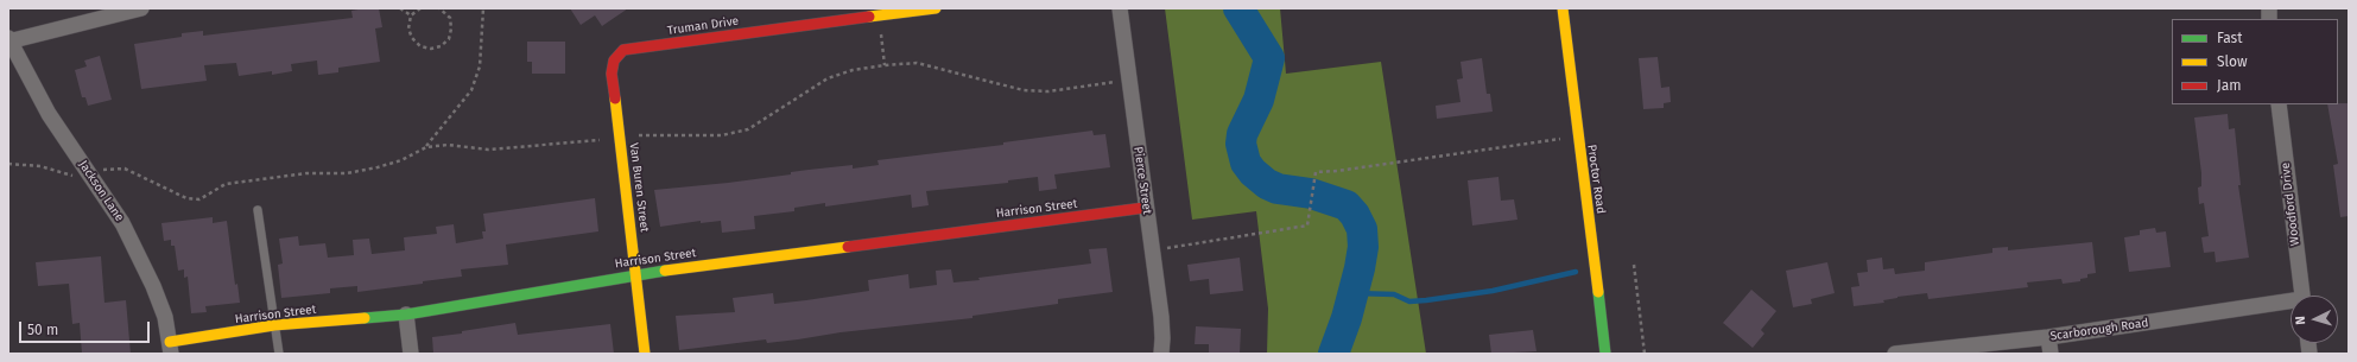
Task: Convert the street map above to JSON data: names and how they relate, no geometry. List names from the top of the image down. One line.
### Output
{"streets":{"street":["Truman Drive","Proctor Road","Pierce Street","Van Buren Street","Jackson Lane","Woodford Drive","Harrison Street","Scarborough Road"]},"crossings":[["Truman Drive","Van Buren Street"],["Pierce Street","Harrison Street"],["Van Buren Street","Harrison Street"],["Jackson Lane","Harrison Street"]],"legend":["Fast","Slow","Jam"],"scale_bar":"50 m","north":"left"}
